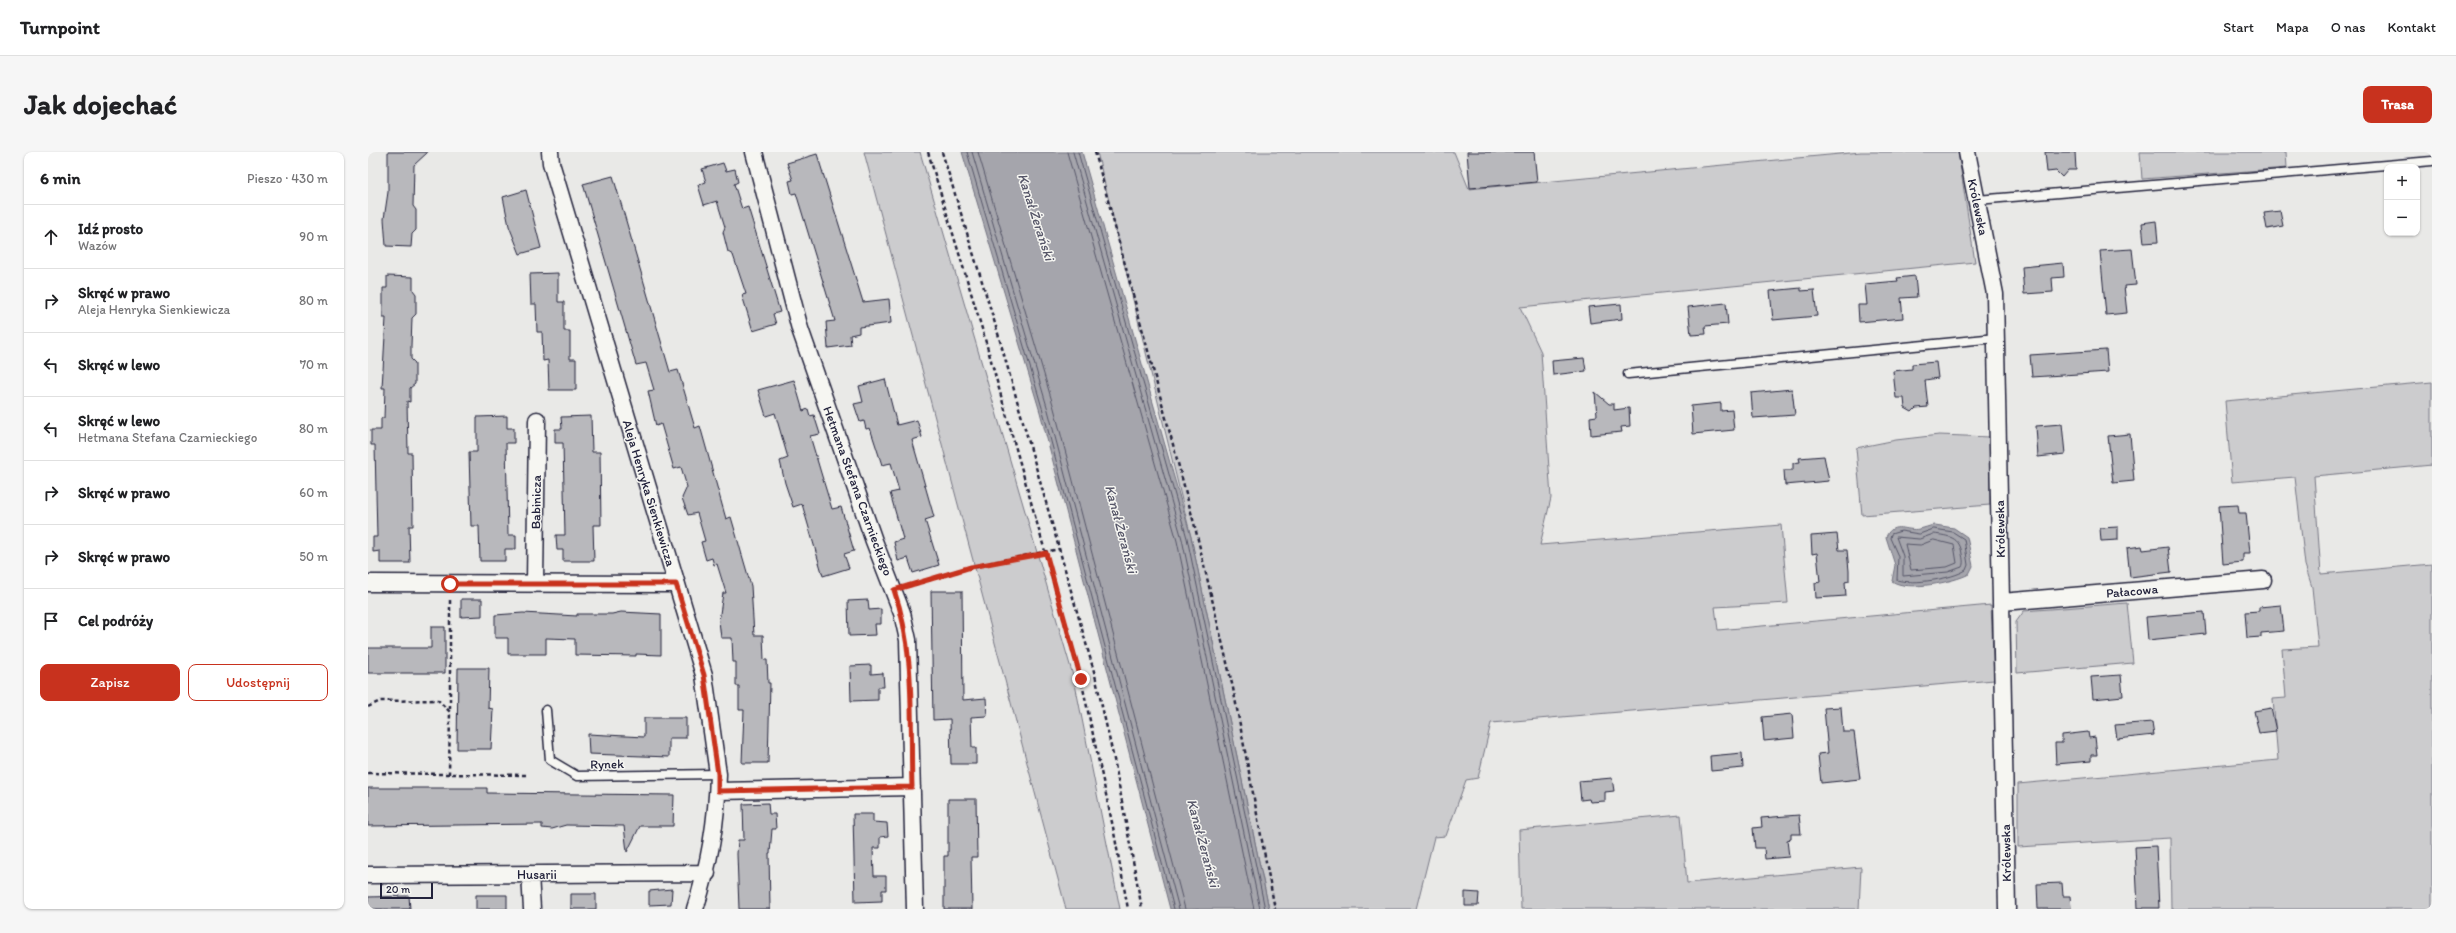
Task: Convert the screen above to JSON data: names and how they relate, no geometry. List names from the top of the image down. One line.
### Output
{"streets":{"street":["Królewska","Hetmana Stefana Czarnieckiego","Aleja Henryka Sienkiewicza","Babinicza","Pałacowa","Husarii"],"lane":["Rynek"]},"crossings":[["Królewska","Pałacowa"],["Aleja Henryka Sienkiewicza","Rynek"],["Aleja Henryka Sienkiewicza","Husarii"]],"water":["Kanał Żerański"],"scale_bar":"20 m","page":{"header":"Turnpoint","nav":["Start","Mapa","O nas","Kontakt"],"buttons":["Trasa",["Zapisz","Udostępnij"]],"title":"Jak dojechać","heading":["6 min","Pieszo · 430 m"],"map_buttons":["+","−"],"list":[["Idź prosto","Wazów","90 m"],["Skręć w prawo","Aleja Henryka Sienkiewicza","80 m"],["Skręć w lewo","70 m"],["Skręć w lewo","Hetmana Stefana Czarnieckiego","80 m"],["Skręć w prawo","60 m"],["Skręć w prawo","50 m"],"Cel podróży"],"scale":"20 m"}}
